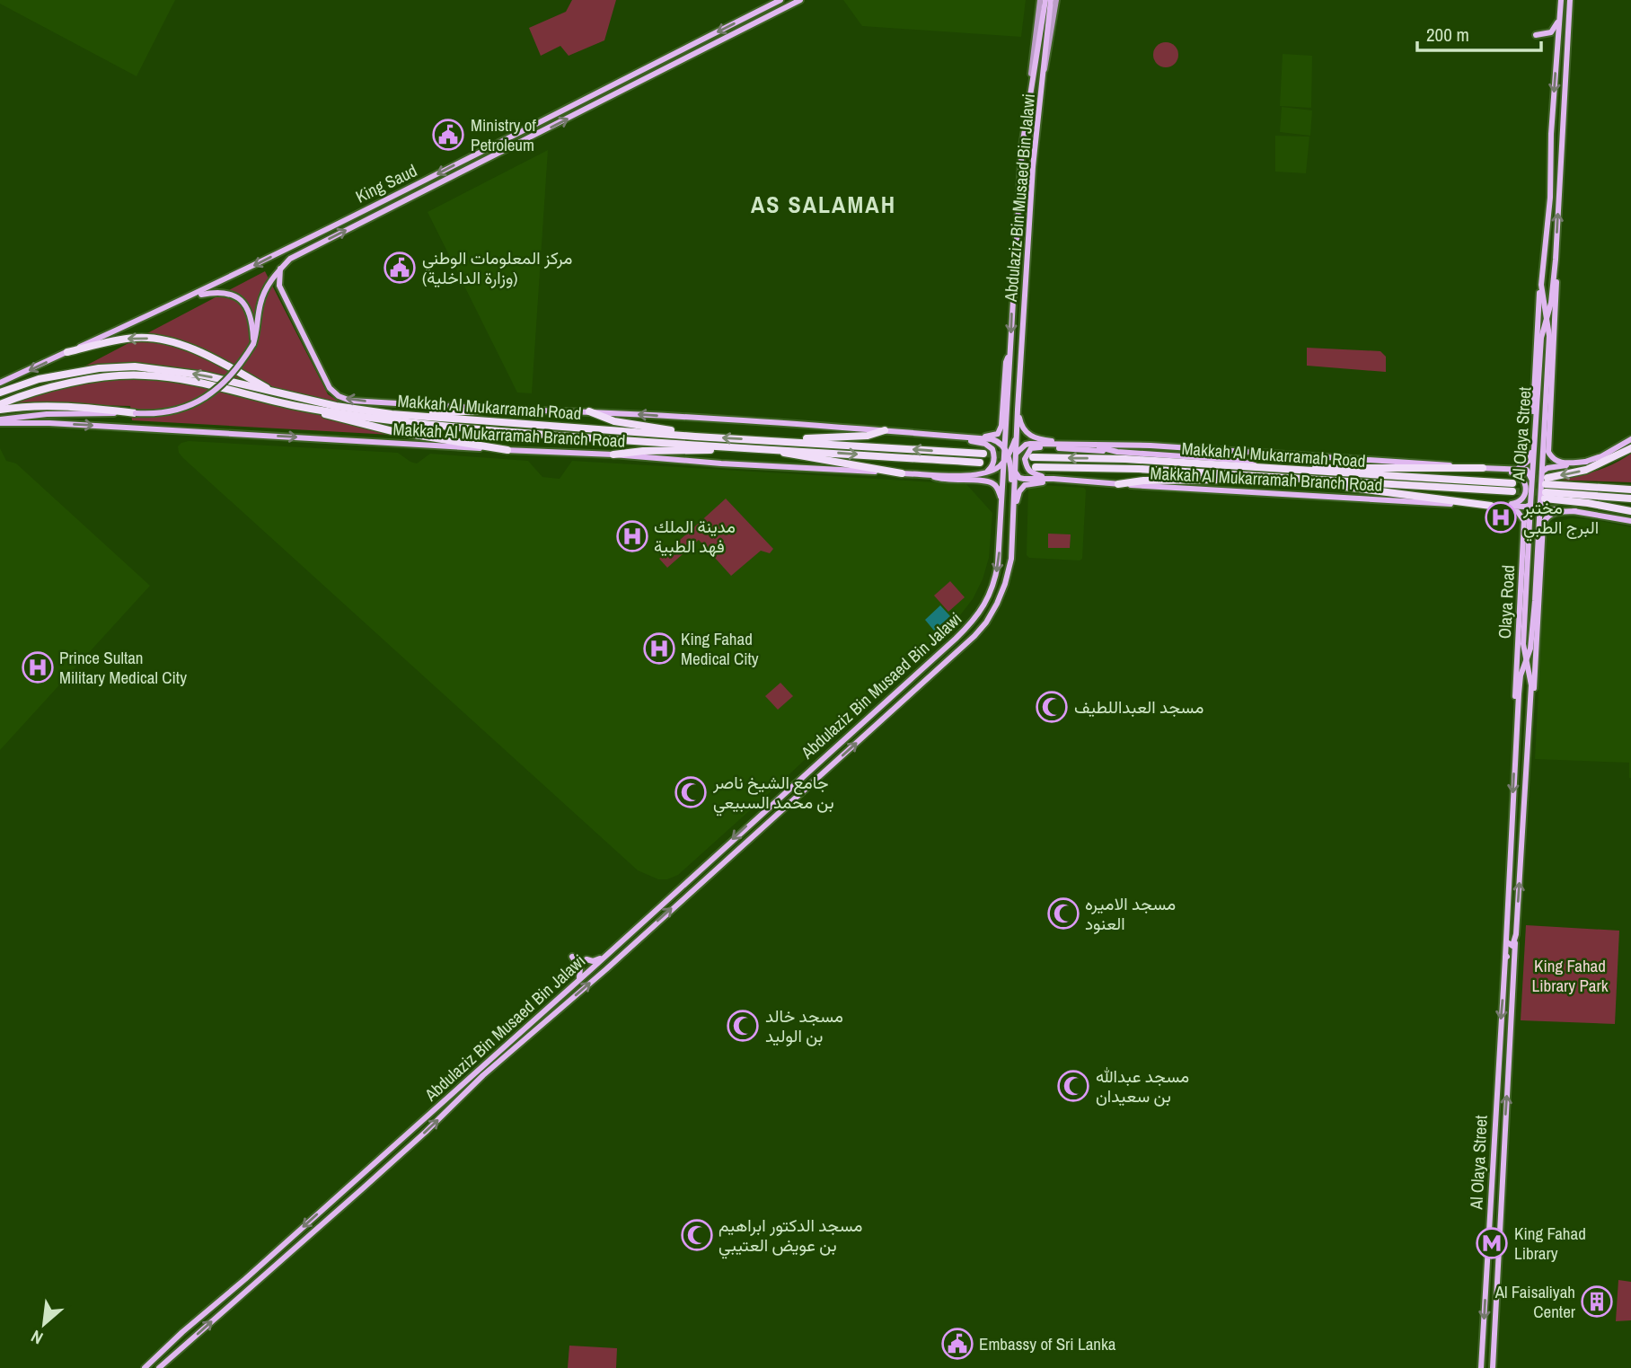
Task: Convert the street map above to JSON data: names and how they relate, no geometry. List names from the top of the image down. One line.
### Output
{"streets":{"highway":["Makkah Al Mukarramah Road"],"main road":["King Saud","Abdulaziz Bin Musaed Bin Jalawi","Al Olaya Street","Makkah Al Mukarramah Branch Road","Olaya Road"]},"crossings":[["King Saud","Makkah Al Mukarramah Branch Road"],["Abdulaziz Bin Musaed Bin Jalawi","Makkah Al Mukarramah Branch Road"],["Al Olaya Street","Makkah Al Mukarramah Branch Road"],["Al Olaya Street","Olaya Road"],["Makkah Al Mukarramah Branch Road","Olaya Road"]],"districts":["AS SALAMAH"],"parks":["King Fahad Library Park"],"places":{"public building":["Ministry of Petroleum","مركز المعلومات الوطني (وزارة الداخلية)","Embassy of Sri Lanka"],"hospital":["مختبر البرج الطبي","مدينة الملك فهد الطبية","King Fahad Medical City","Prince Sultan Military Medical City"],"mosque":["مسجد العبداللطيف","جامع الشيخ ناصر بن محمد السبيعي","مسجد الاميره العنود","مسجد خالد بن الوليد","مسجد عبدالله بن سعيدان","مسجد الدكتور ابراهيم بن عويض العتيبي"],"metro station":["King Fahad Library"],"building":["Al Faisaliyah Center"]},"scale_bar":"200 m","north":"bottom left"}
